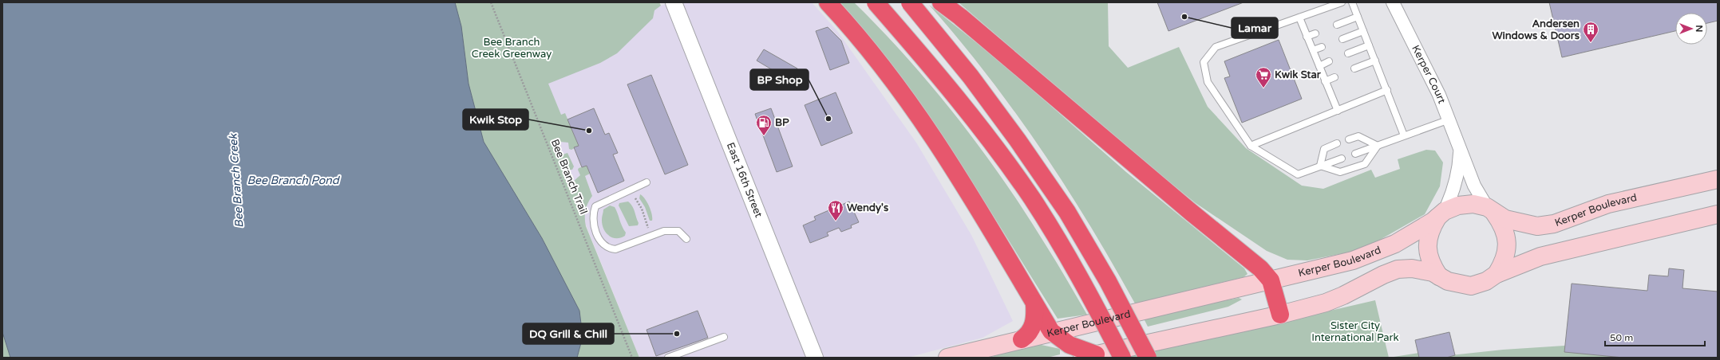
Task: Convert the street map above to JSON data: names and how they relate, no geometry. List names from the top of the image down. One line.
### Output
{"streets":{"main road":["Kerper Boulevard"],"street":["Kerper Court","East 16th Street"],"path":["Bee Branch Trail"]},"crossings":[["Kerper Court","Kerper Boulevard"]],"water":["Bee Branch Pond","Bee Branch Creek"],"parks":["Bee Branch Creek Greenway","Sister City International Park"],"places":{"other":["Lamar","BP Shop","Kwik Stop","DQ Grill & Chill"],"building":["Andersen Windows & Doors"],"supermarket":["Kwik Star"],"fuel station":["BP"],"restaurant":["Wendy's"]},"scale_bar":"50 m","north":"right"}
